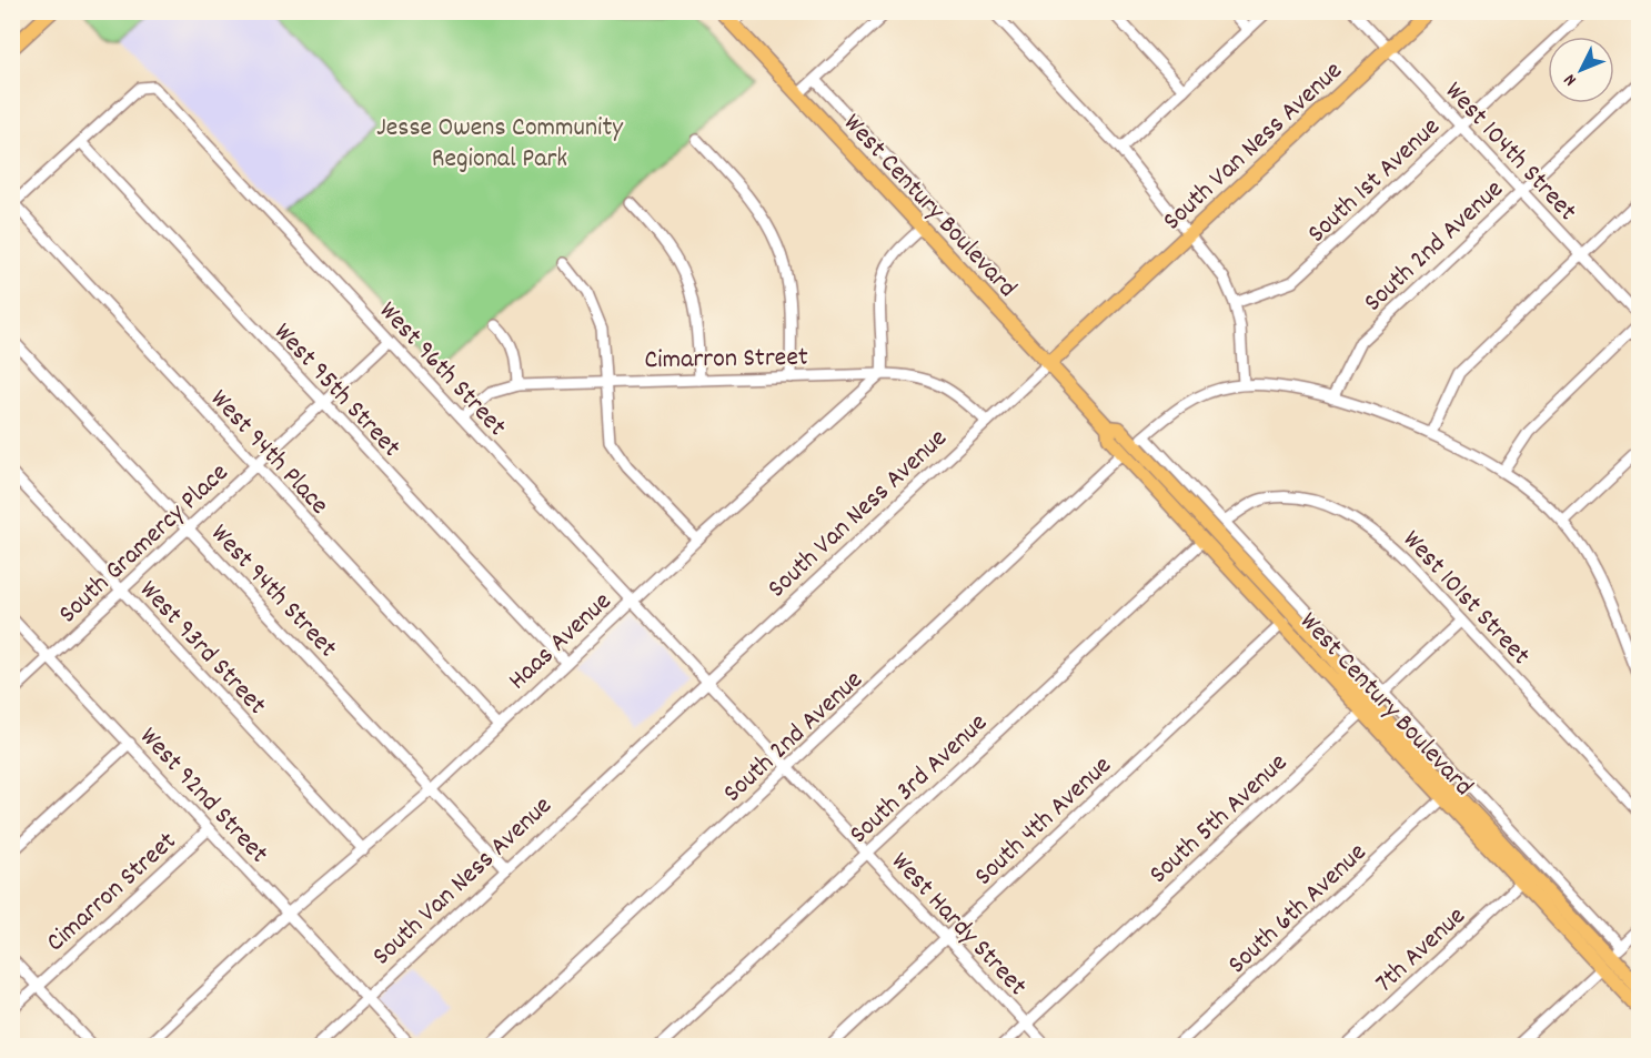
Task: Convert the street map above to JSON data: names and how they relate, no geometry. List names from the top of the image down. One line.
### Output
{"streets":{"main road":["South Van Ness Avenue","West Century Boulevard"],"street":["West 104th Street","South 1st Avenue","South 2nd Avenue","Cimarron Street","West 96th Street","West 95th Street","West 94th Place","South Gramercy Place","West 94th Street","West 101st Street","Haas Avenue","West 93rd Street","South 3rd Avenue","West 92nd Street","South 5th Avenue","South 4th Avenue","South 6th Avenue","West Hardy Street","7th Avenue"]},"crossings":[["South Van Ness Avenue","West 104th Street"],["South Van Ness Avenue","West Century Boulevard"],["South Van Ness Avenue","Cimarron Street"],["South Van Ness Avenue","West 96th Street"],["South Van Ness Avenue","West 94th Street"],["South Van Ness Avenue","West 92nd Street"],["South Van Ness Avenue","West Hardy Street"],["West 104th Street","South 1st Avenue"],["West 104th Street","South 2nd Avenue"],["West Century Boulevard","South 2nd Avenue"],["West Century Boulevard","West 101st Street"],["West Century Boulevard","South 3rd Avenue"],["West Century Boulevard","South 5th Avenue"],["West Century Boulevard","South 4th Avenue"],["West Century Boulevard","South 6th Avenue"],["West Century Boulevard","7th Avenue"],["South 2nd Avenue","West Hardy Street"],["Cimarron Street","West 96th Street"],["Cimarron Street","Haas Avenue"],["Cimarron Street","West 92nd Street"],["West 96th Street","West 95th Street"],["West 96th Street","South Gramercy Place"],["West 96th Street","Haas Avenue"],["West 96th Street","West Hardy Street"],["West 95th Street","South Gramercy Place"],["West 95th Street","Haas Avenue"],["West 94th Place","South Gramercy Place"],["West 94th Place","Haas Avenue"],["South Gramercy Place","West 94th Street"],["South Gramercy Place","West 93rd Street"],["South Gramercy Place","West 92nd Street"],["West 94th Street","Haas Avenue"],["West 101st Street","South 5th Avenue"],["Haas Avenue","West 93rd Street"],["Haas Avenue","West 92nd Street"],["South 3rd Avenue","West Hardy Street"],["South 5th Avenue","West Hardy Street"],["South 4th Avenue","West Hardy Street"]],"parks":["Jesse Owens Community Regional Park"],"north":"bottom left"}
